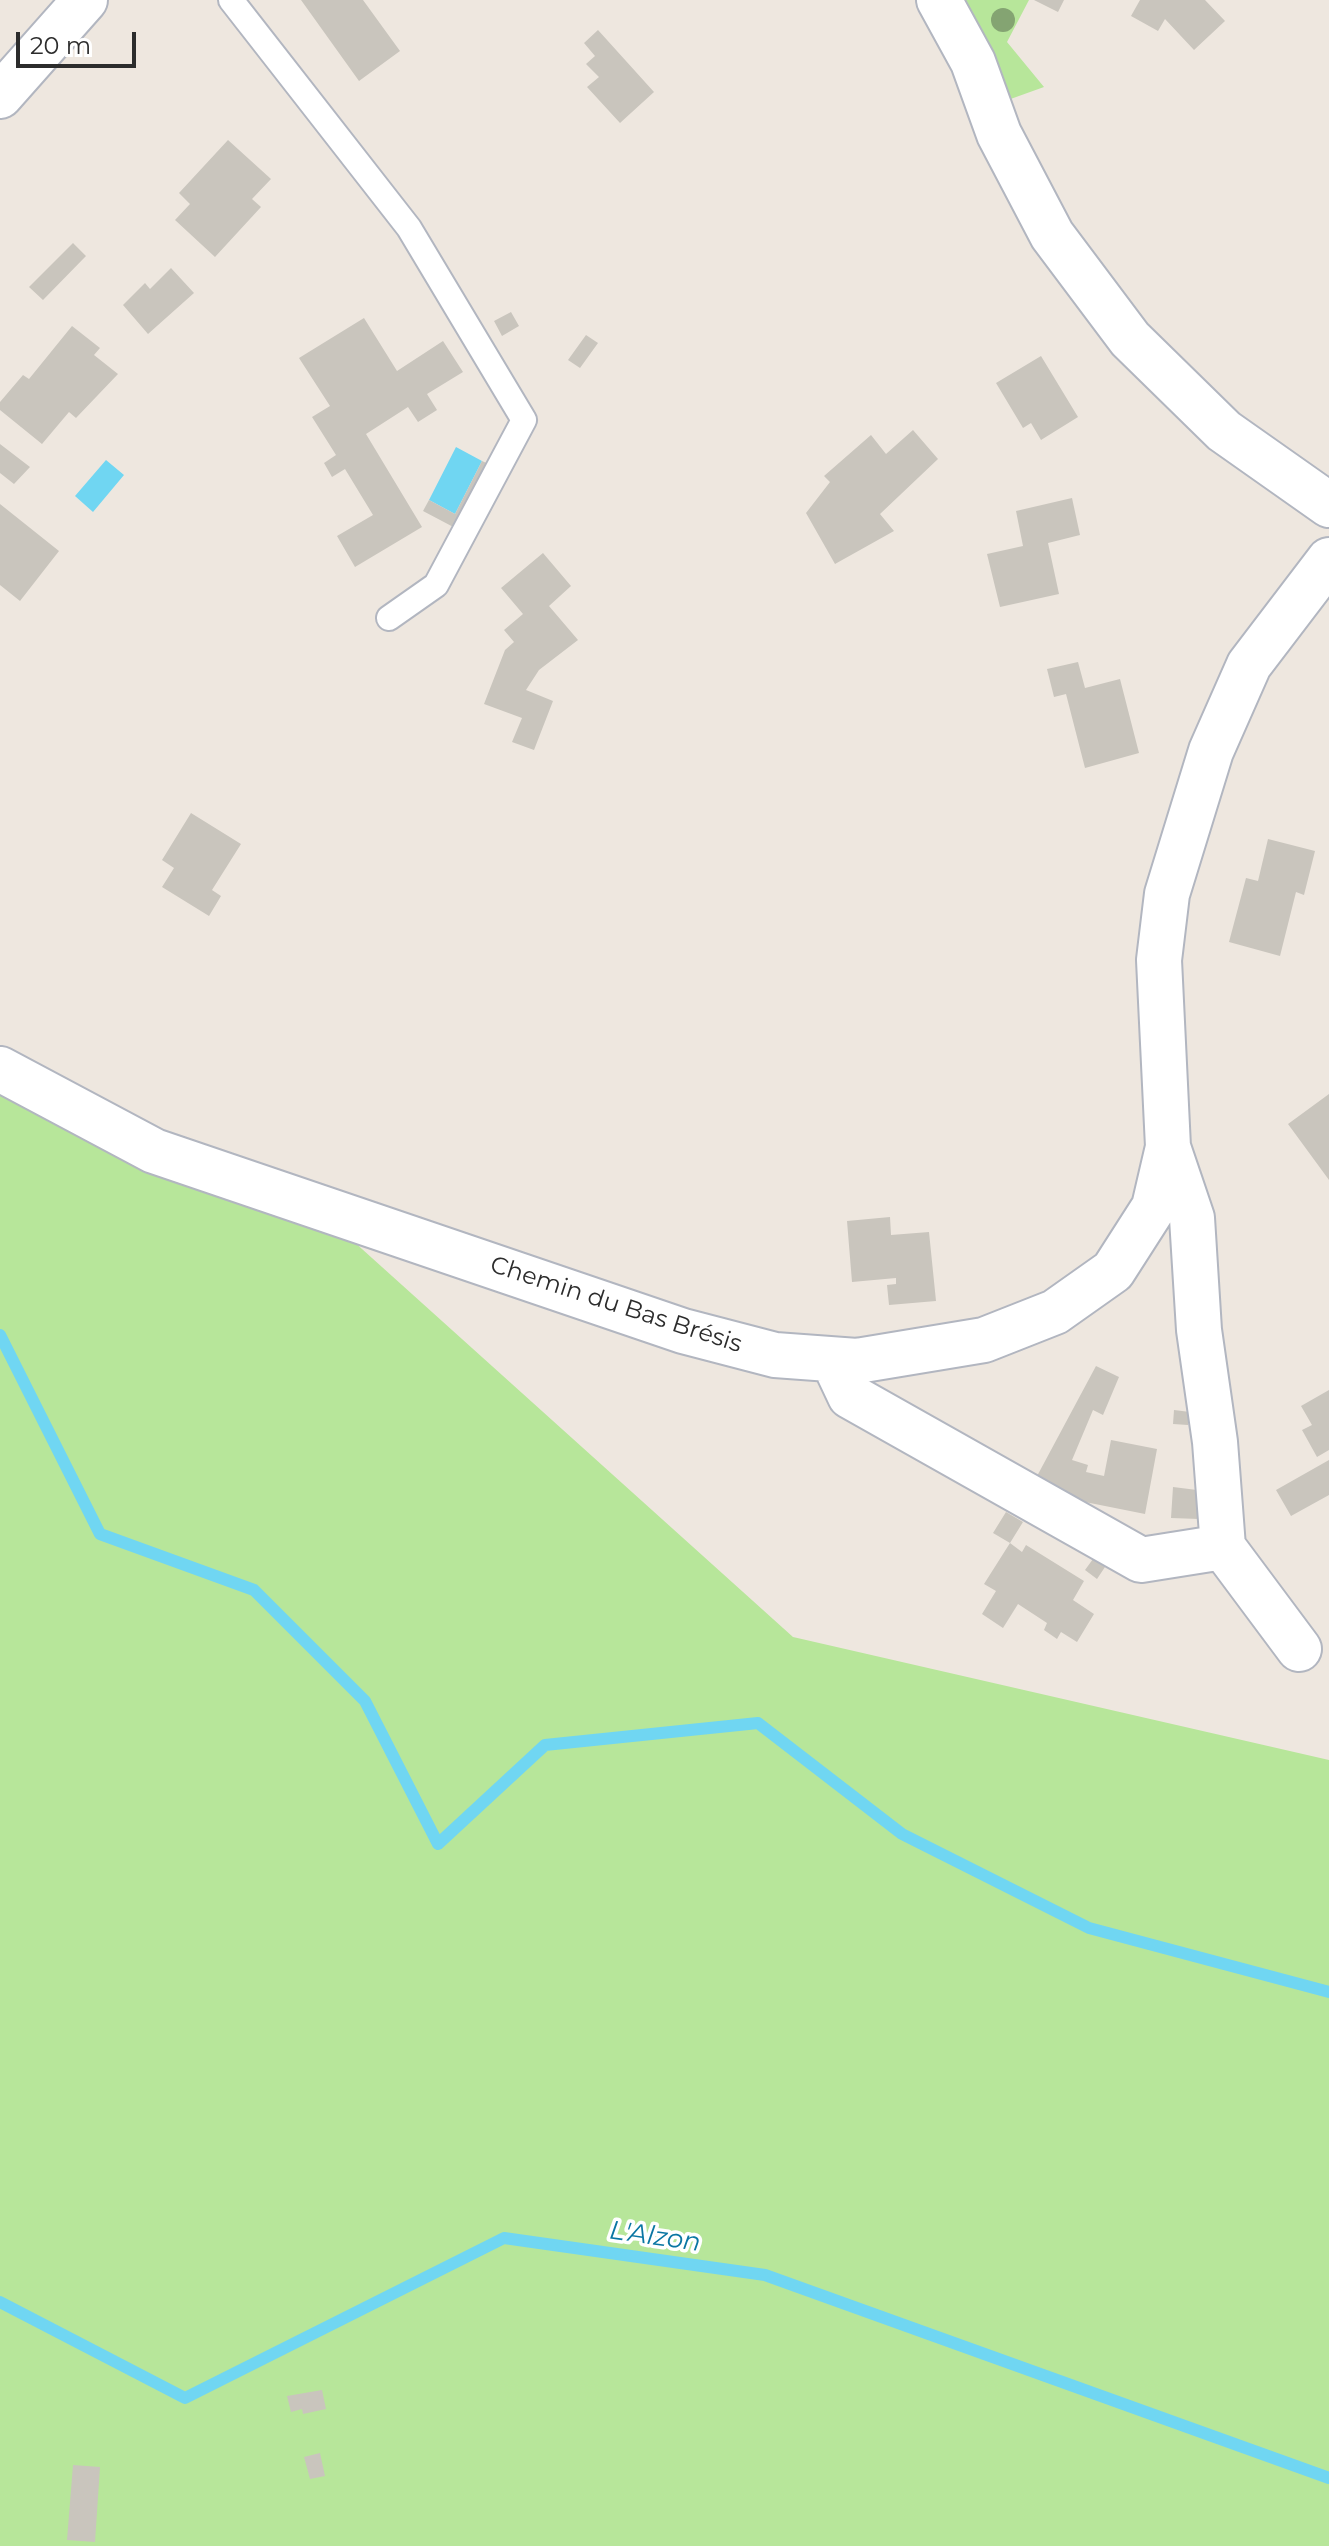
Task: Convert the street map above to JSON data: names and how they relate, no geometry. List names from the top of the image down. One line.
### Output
{"streets":{"street":["Chemin du Bas Brésis"]},"water":["L'Alzon"],"scale_bar":"20 m"}
